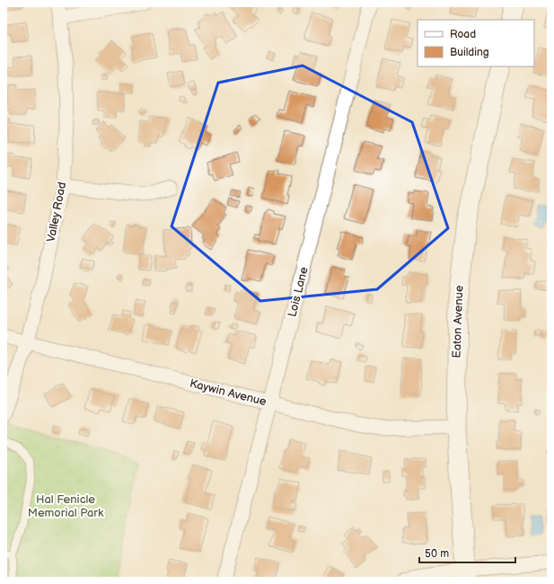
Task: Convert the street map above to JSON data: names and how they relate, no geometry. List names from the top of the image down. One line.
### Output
{"streets":{"street":["Valley Road","Lois Lane","Eaton Avenue","Kaywin Avenue"]},"crossings":[["Valley Road","Kaywin Avenue"],["Lois Lane","Kaywin Avenue"],["Eaton Avenue","Kaywin Avenue"]],"parks":["Hal Fenicle Memorial Park"],"legend":["Road","Building"],"scale_bar":"50 m"}
